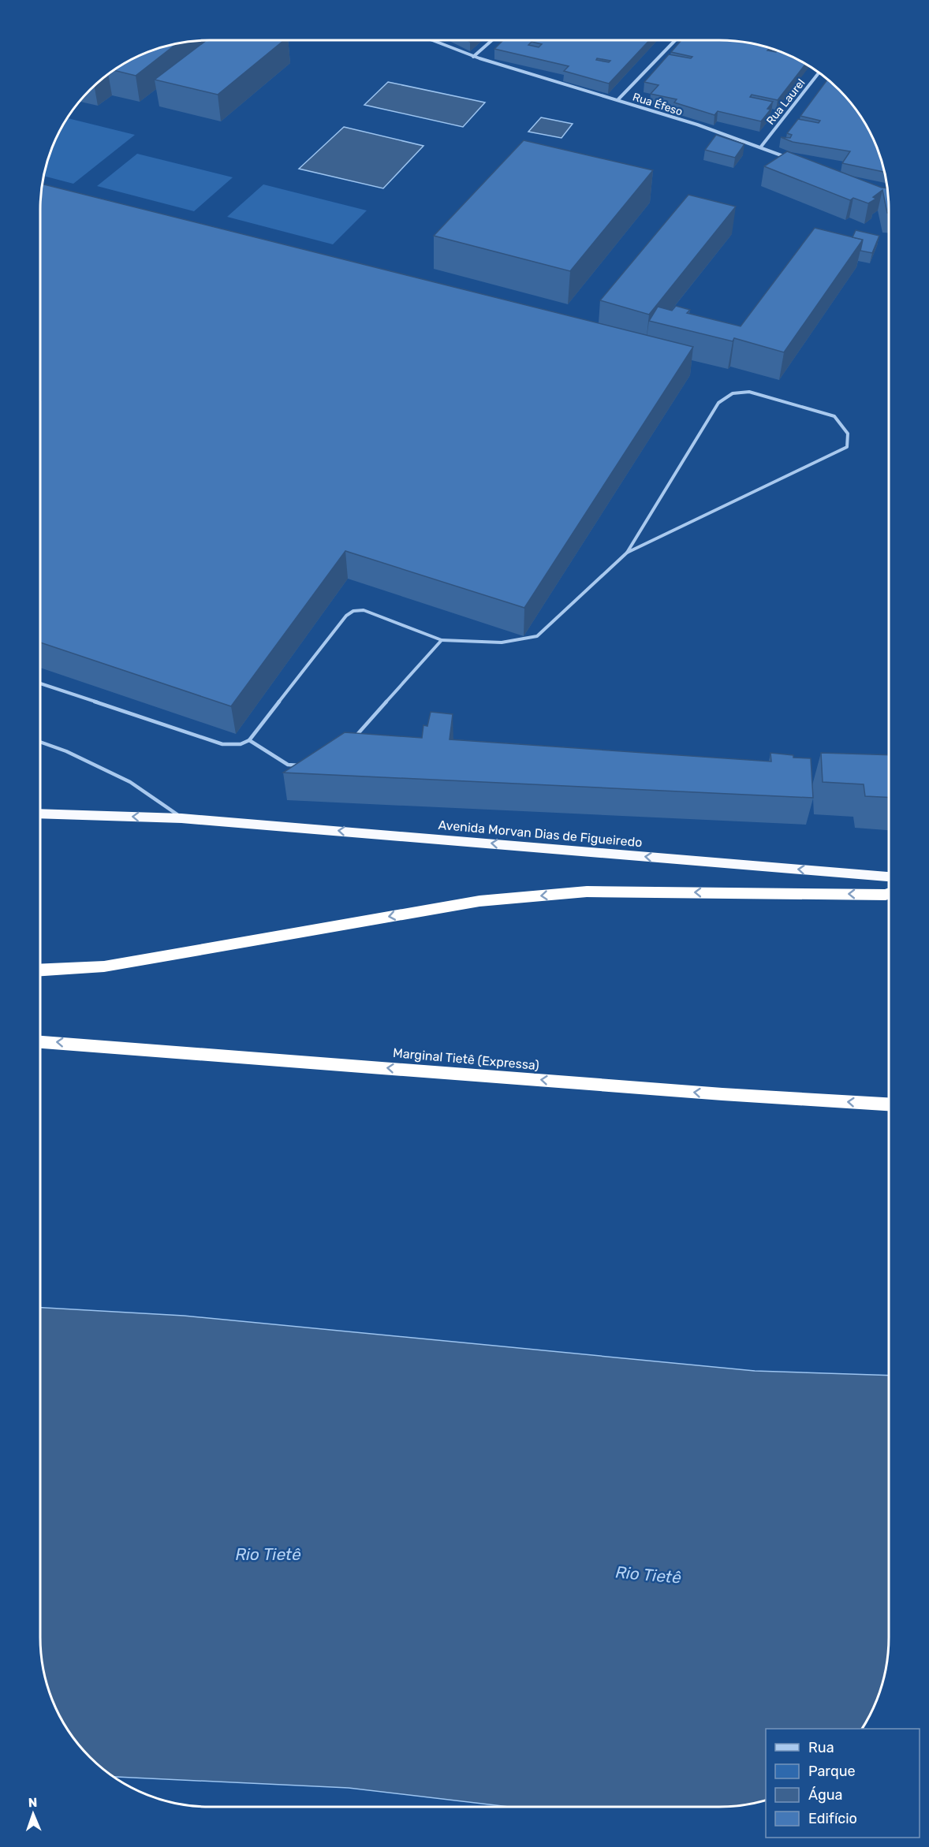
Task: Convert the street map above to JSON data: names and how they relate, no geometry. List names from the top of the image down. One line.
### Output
{"streets":{"highway":["Avenida Morvan Dias de Figueiredo","Marginal Tietê (Expressa)"],"street":["Rua Laurel","Rua Éfeso"]},"crossings":[["Rua Laurel","Rua Éfeso"]],"one_way":["Marginal Tietê (Expressa)"],"water":["Rio Tietê"],"legend":["Rua","Parque","Água","Edifício"],"north":"top"}
